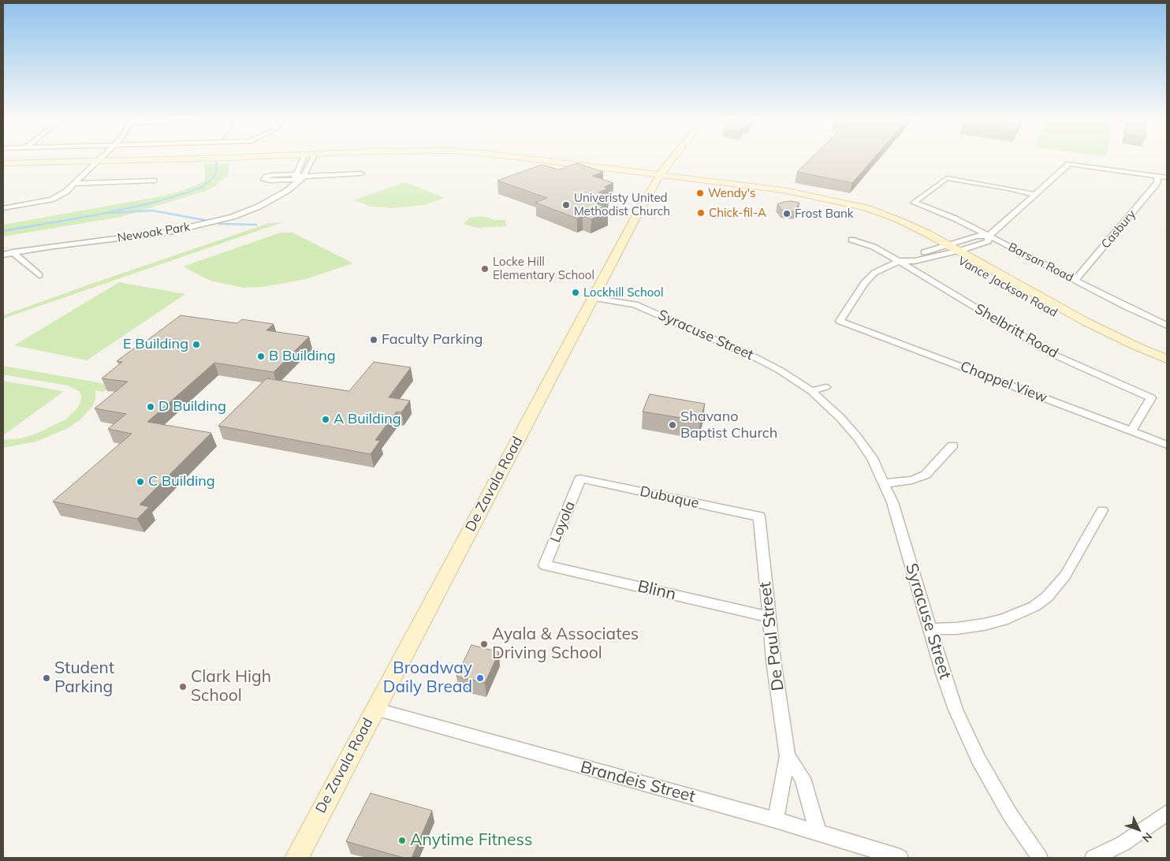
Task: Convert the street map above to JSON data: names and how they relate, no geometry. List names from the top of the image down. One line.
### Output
{"streets":{"main road":["Vance Jackson Road","De Zavala Road"],"street":["Casbury","Newoak Park","Barsan Road","Shelbritt Road","Syracuse Street","Chappel View","Dubuque","Loyola","Blinn","De Paul Street","Brandeis Street"]},"crossings":[["Casbury","Barsan Road"],["Vance Jackson Road","De Zavala Road"],["Shelbritt Road","Chappel View"],["Syracuse Street","De Zavala Road"],["De Zavala Road","Brandeis Street"],["Dubuque","Loyola"],["Dubuque","De Paul Street"],["Loyola","Blinn"],["Blinn","De Paul Street"],["De Paul Street","Brandeis Street"]],"places":["Wendy's","Univeristy United Methodist Church","Chick-fil-A","Frost Bank","Locke Hill Elementary School","Lockhill School","Faculty Parking","E Building","B Building","D Building","A Building","Shavano Baptist Church","C Building","Ayala & Associates Driving School","Student Parking","Broadway Daily Bread","Clark High School","Anytime Fitness"],"north":"bottom right"}
